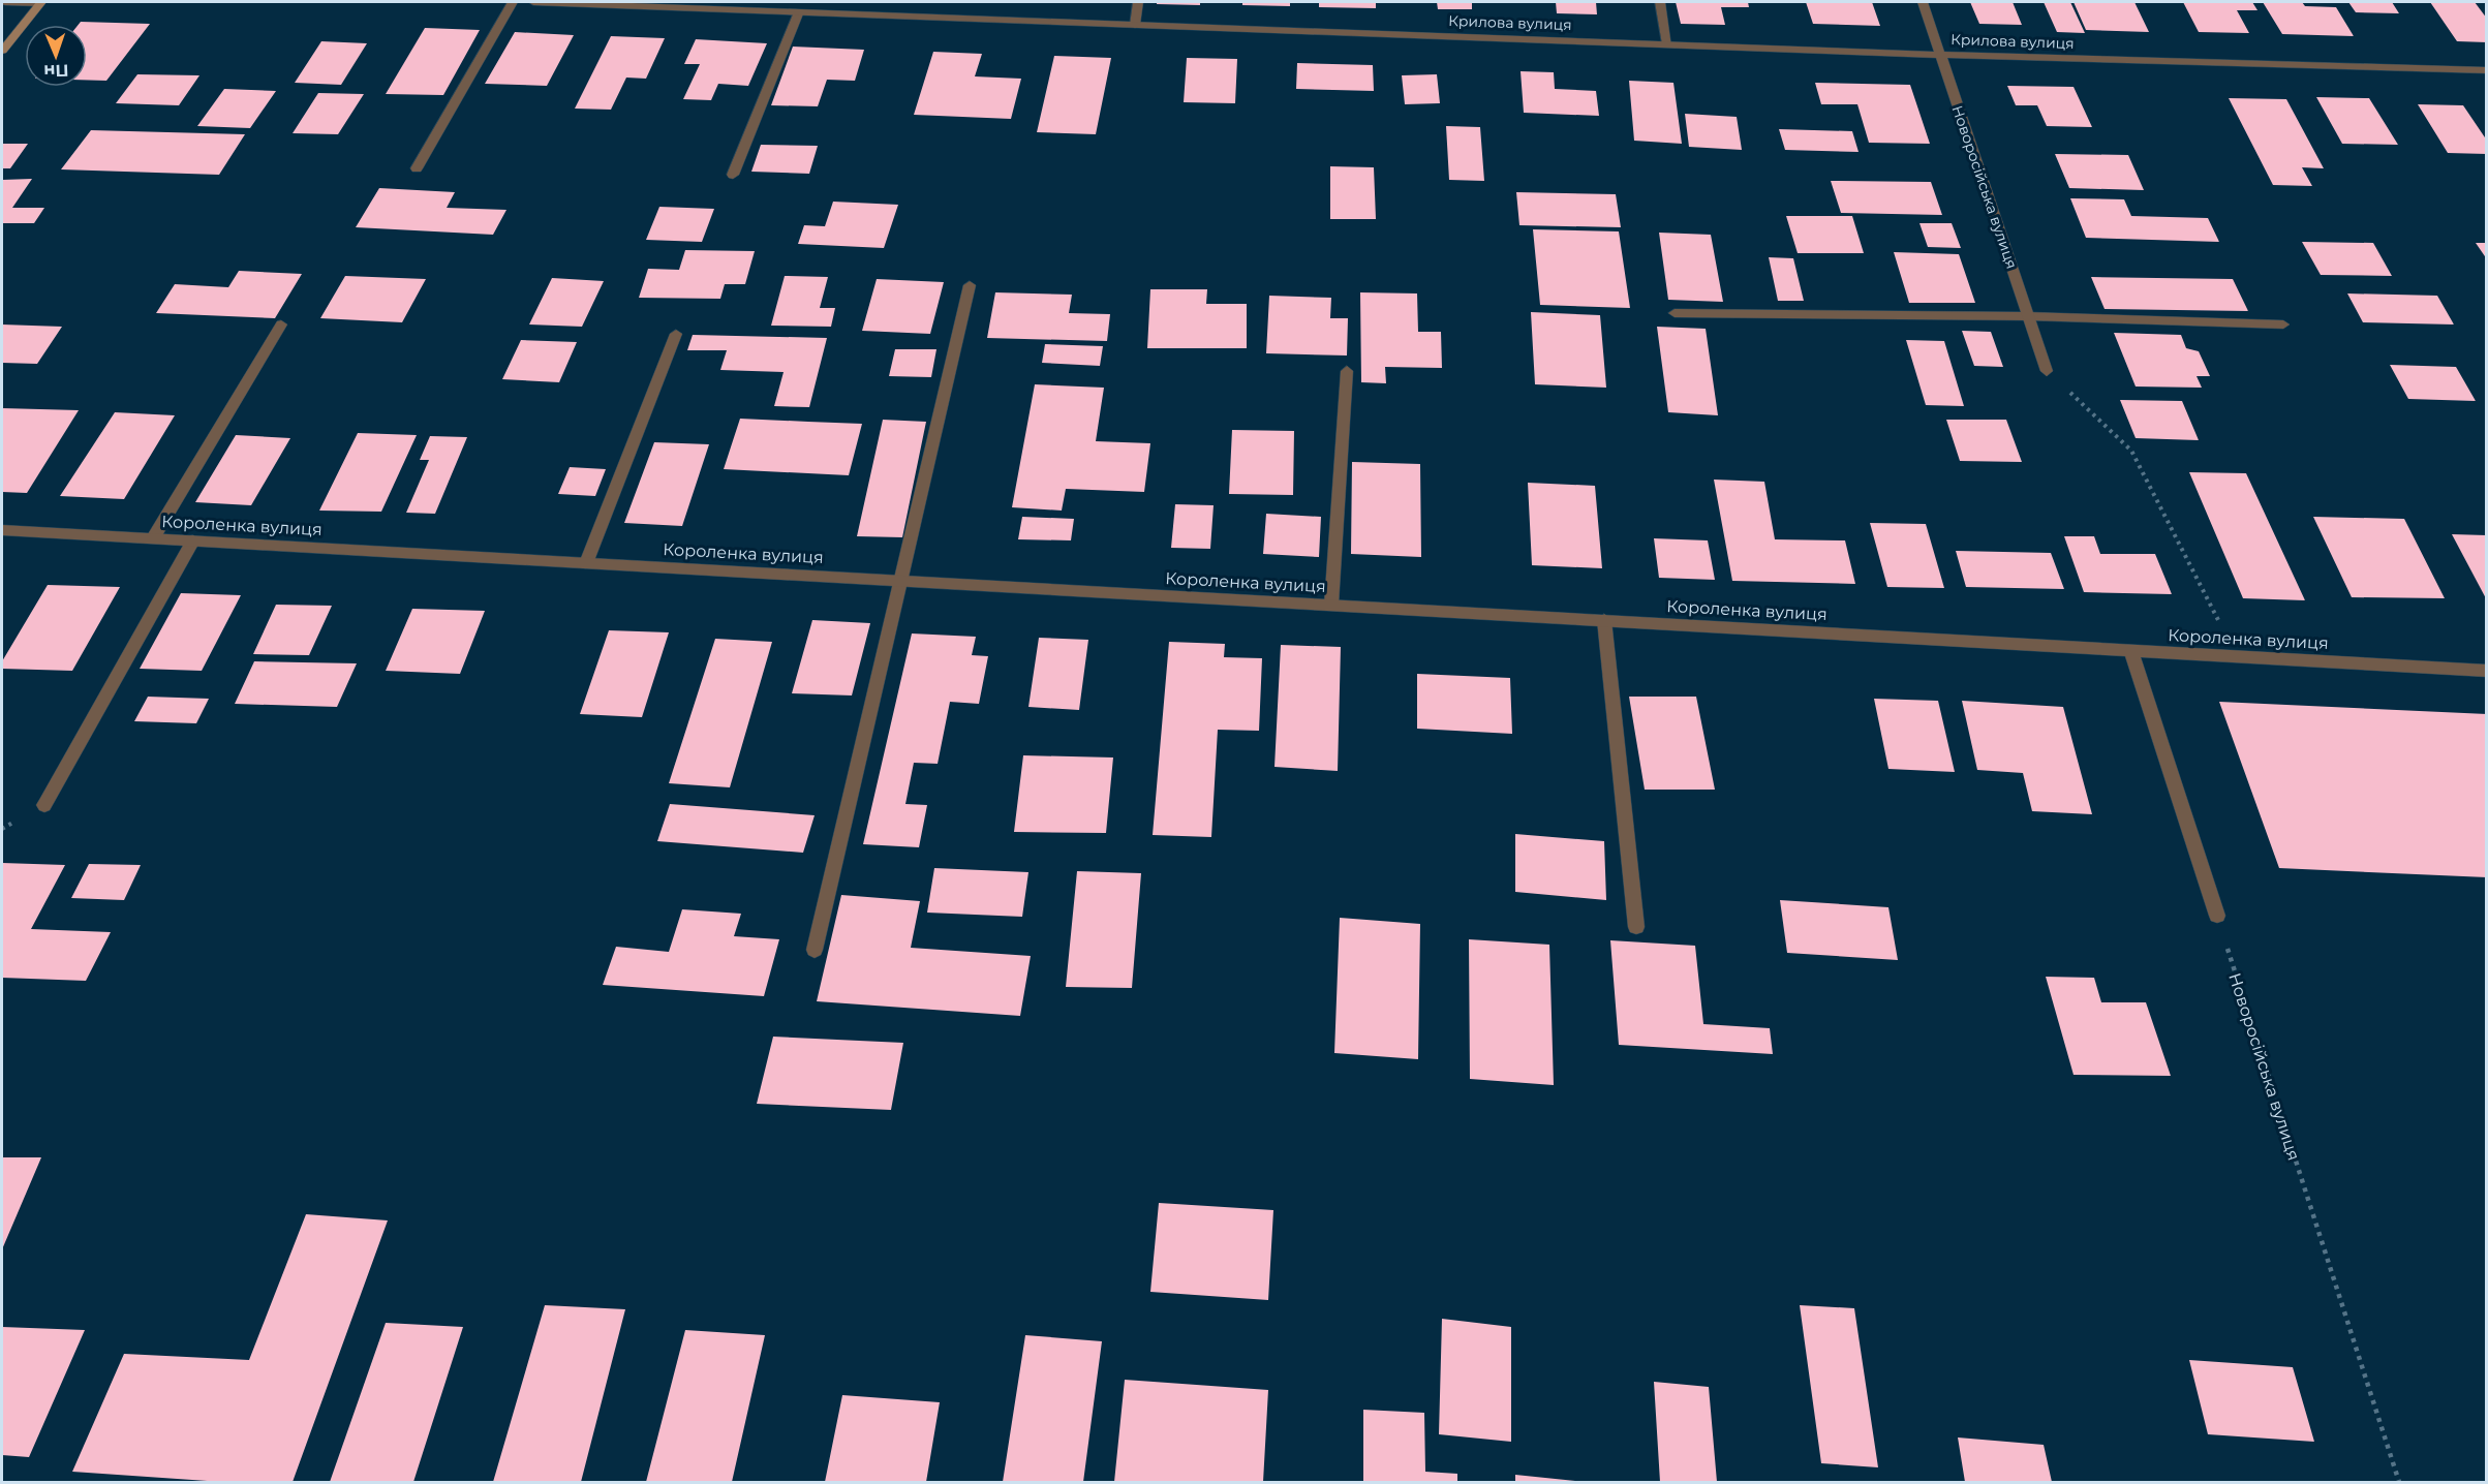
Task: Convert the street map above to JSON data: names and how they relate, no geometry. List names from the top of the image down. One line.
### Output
{"streets":{"street":["Крилова вулиця","Новоросійська вулиця","Короленка вулиця"]},"crossings":[["Крилова вулиця","Новоросійська вулиця"]],"north":"bottom"}
